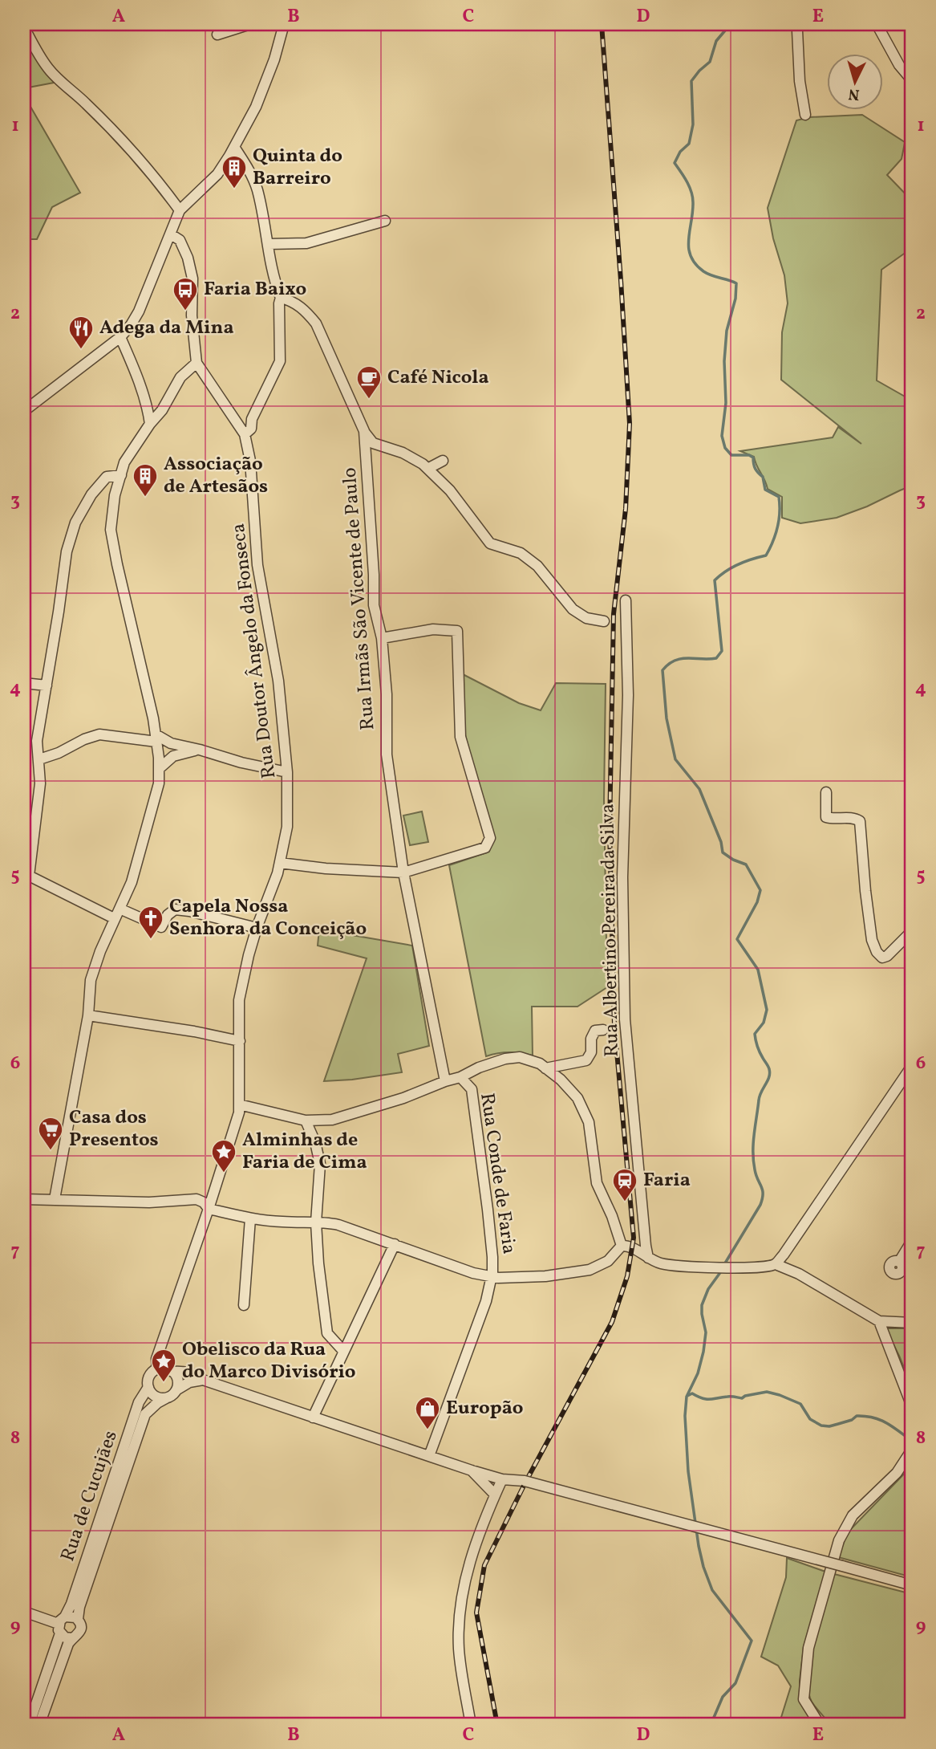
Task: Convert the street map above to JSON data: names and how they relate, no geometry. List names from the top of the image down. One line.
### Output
{"streets":{"street":["Rua Irmãs São Vicente de Paulo","Rua Doutor Ângelo da Fonseca","Rua Albertino Pereira da Silva","Rua Conde de Faria","Rua de Cucujães"]},"crossings":[["Rua Doutor Ângelo da Fonseca","Rua de Cucujães"]],"places":{"building":["Quinta do Barreiro","Associação de Artesãos"],"bus stop":["Faria Baixo"],"restaurant":["Adega da Mina"],"cafe":["Café Nicola"],"church":["Capela Nossa Senhora da Conceição"],"supermarket":["Casa dos Presentos"],"place":["Alminhas de Faria de Cima","Obelisco da Rua do Marco Divisório"],"station":["Faria"],"shop":["Europão"]},"north":"bottom","grid":{"columns":["A","B","C","D","E"],"rows":["1","2","3","4","5","6","7","8","9"]}}
